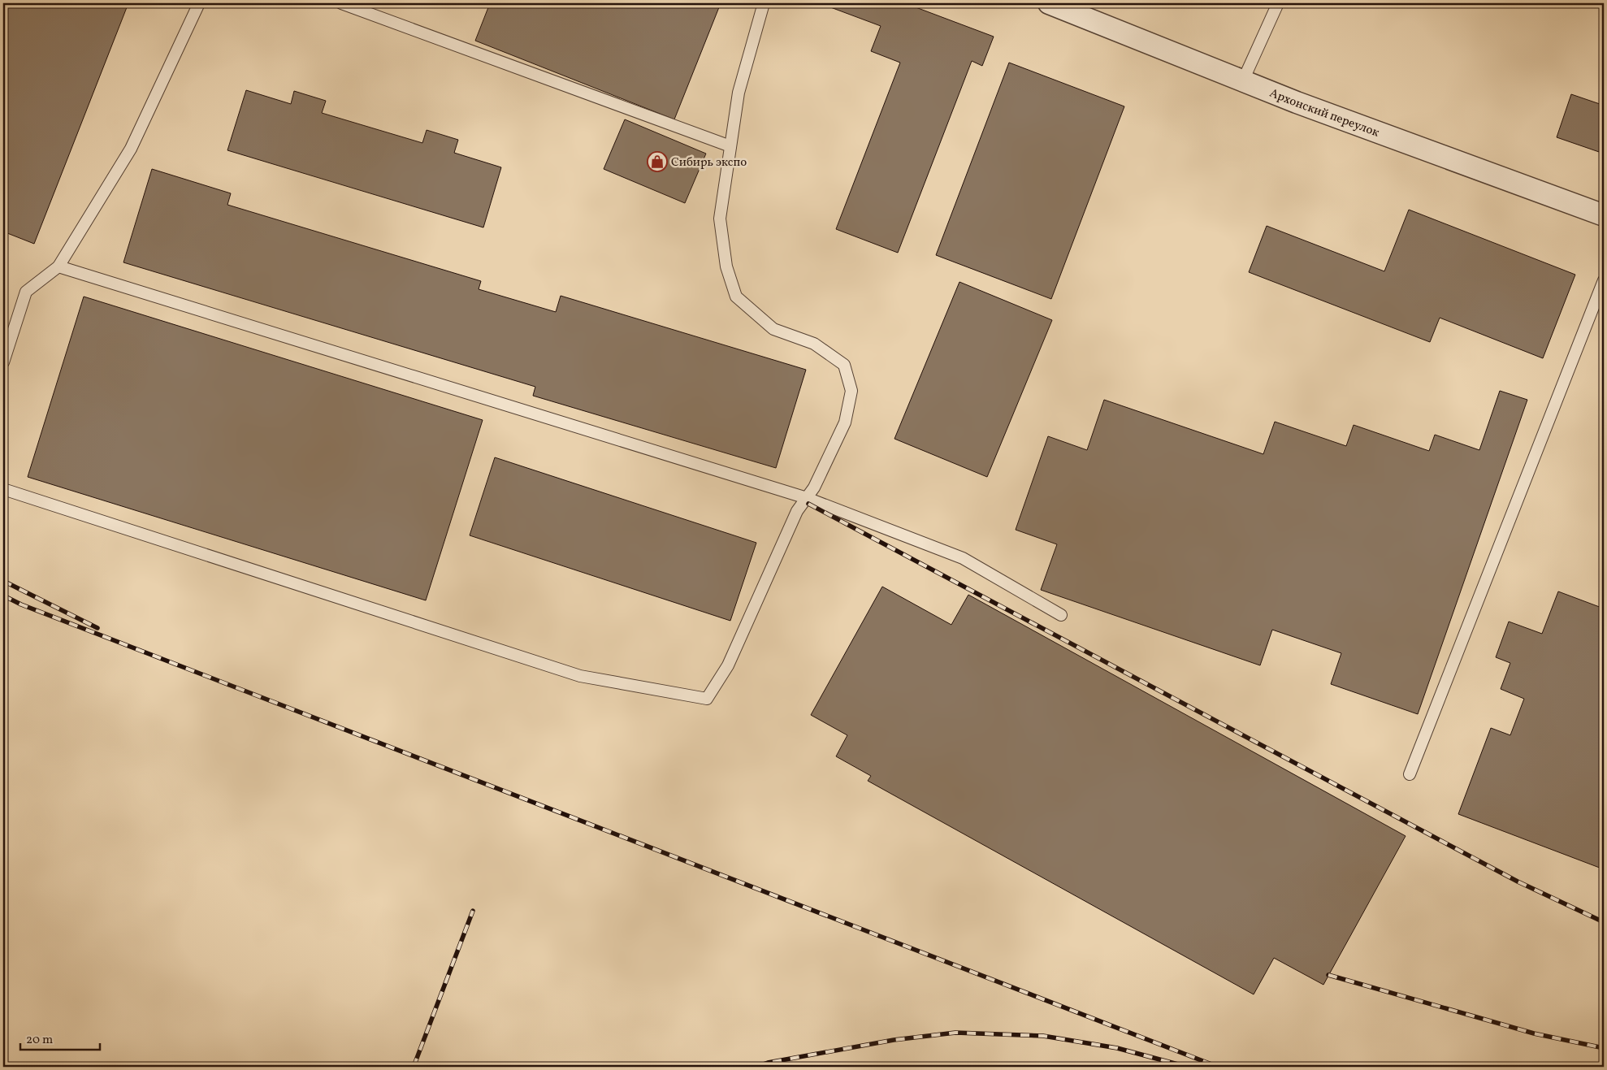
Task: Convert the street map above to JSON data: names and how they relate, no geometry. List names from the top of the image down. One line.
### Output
{"streets":{"street":["Архонский переулок"]},"places":{"shop":["Сибирь экспо"]},"scale_bar":"20 m"}
